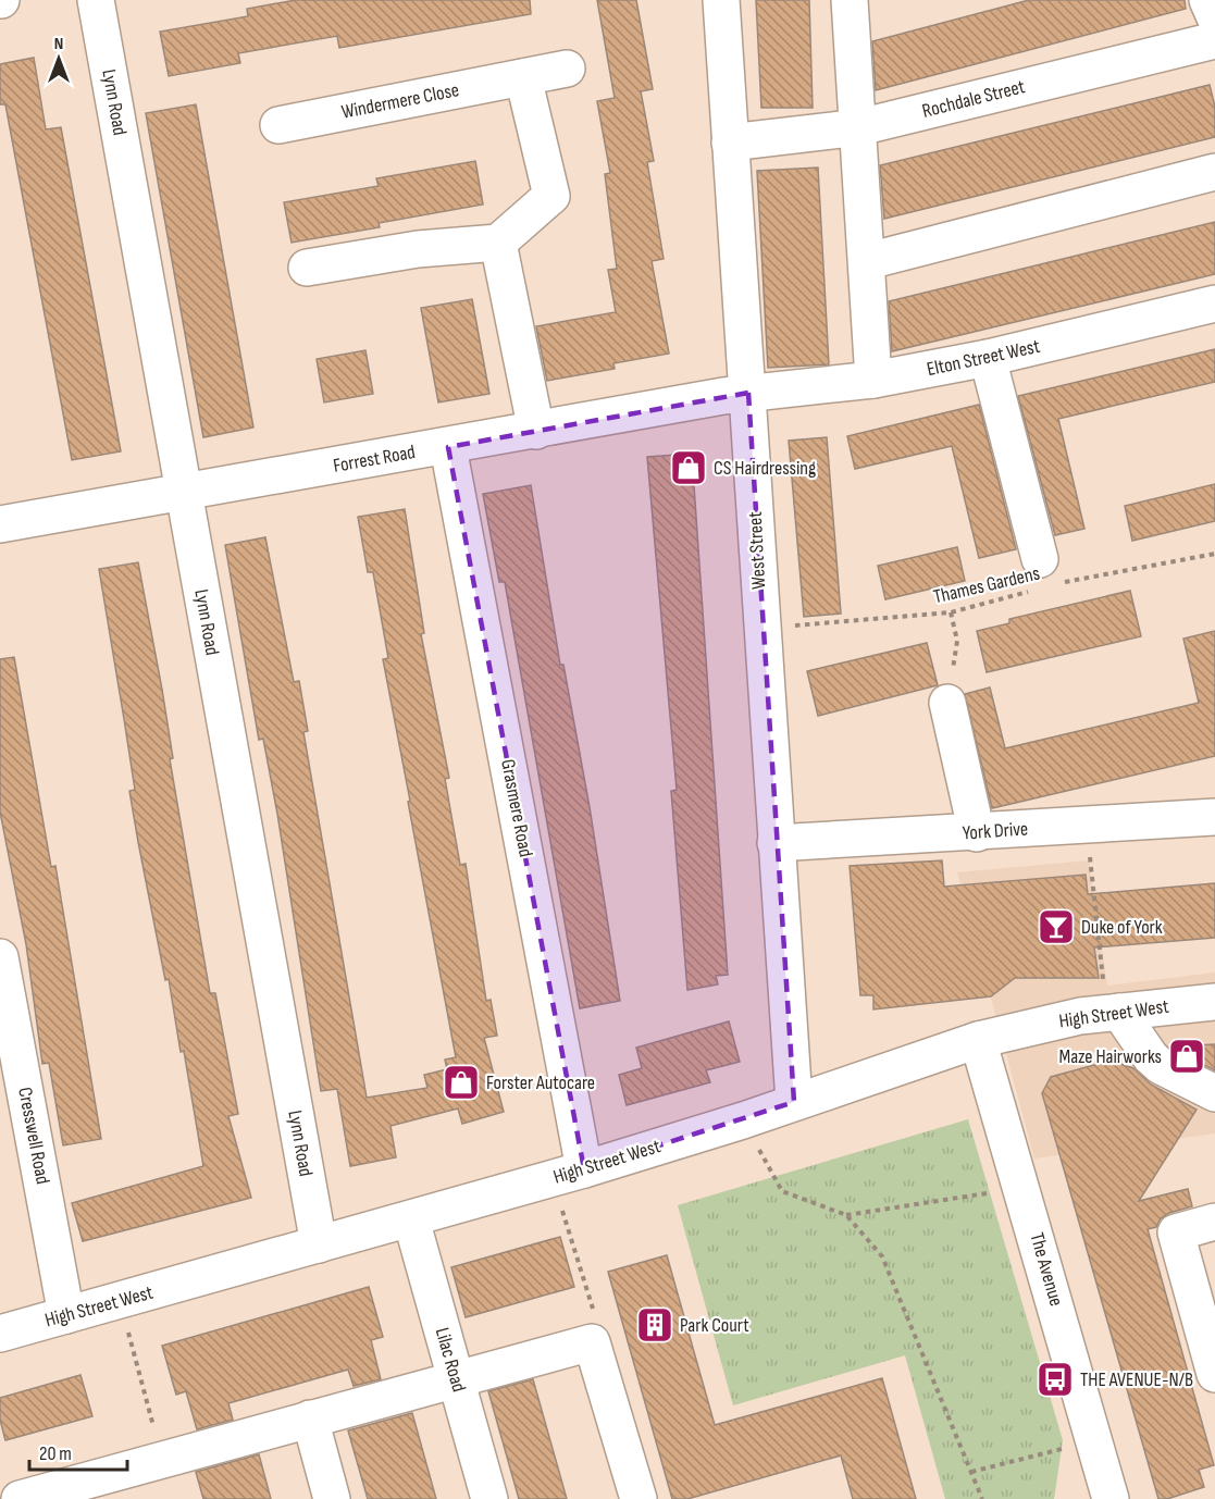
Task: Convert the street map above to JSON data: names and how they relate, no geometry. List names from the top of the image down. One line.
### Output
{"streets":{"street":["Rochdale Street","Windermere Close","Lynn Road","Elton Street West","Forrest Road","West Street","Grasmere Road","York Drive","High Street West","Cresswell Road","The Avenue","Lilac Road"],"path":["Thames Gardens"]},"crossings":[["Rochdale Street","West Street"],["Lynn Road","Forrest Road"],["Lynn Road","High Street West"],["Elton Street West","Forrest Road"],["Elton Street West","West Street"],["Forrest Road","West Street"],["Forrest Road","Grasmere Road"],["West Street","Thames Gardens"],["West Street","York Drive"],["West Street","High Street West"],["Grasmere Road","High Street West"],["High Street West","Cresswell Road"],["High Street West","The Avenue"],["High Street West","Lilac Road"]],"places":{"shop":["CS Hairdressing","Maze Hairworks","Forster Autocare"],"bar":["Duke of York"],"building":["Park Court"],"bus stop":["THE AVENUE-N/B"]},"scale_bar":"20 m","north":"top"}
